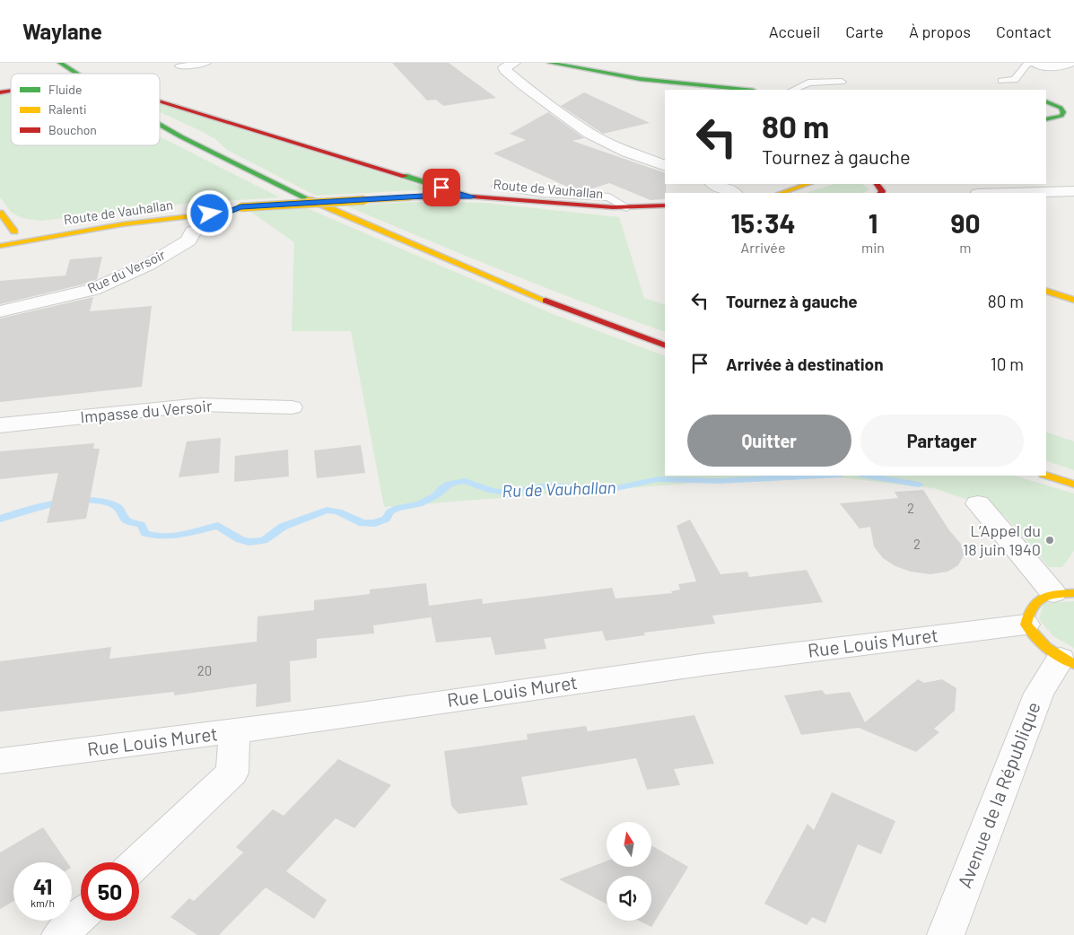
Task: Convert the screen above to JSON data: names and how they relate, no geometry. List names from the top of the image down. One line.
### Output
{"streets":{"main road":["Route de Vauhallan"],"street":["Rue du Versoir","Impasse du Versoir","Rue Louis Muret","Avenue de la République"]},"water":["Ru de Vauhallan"],"places":["L’Appel du 18 juin 1940"],"house_numbers":["2","2","20"],"legend":["Fluide","Ralenti","Bouchon"],"north":"top","page":{"header":"Waylane","nav":["Accueil","Carte","À propos","Contact"],"turn":["80 m","Tournez à gauche"],"eta":["15:34","Arrivée","1","min","90","m"],"list":[{"name":"Tournez à gauche","value":"80 m"},{"name":"Arrivée à destination","value":"10 m"}],"buttons":["Quitter","Partager"],"speed":"41 km/h","limit":"50"}}
